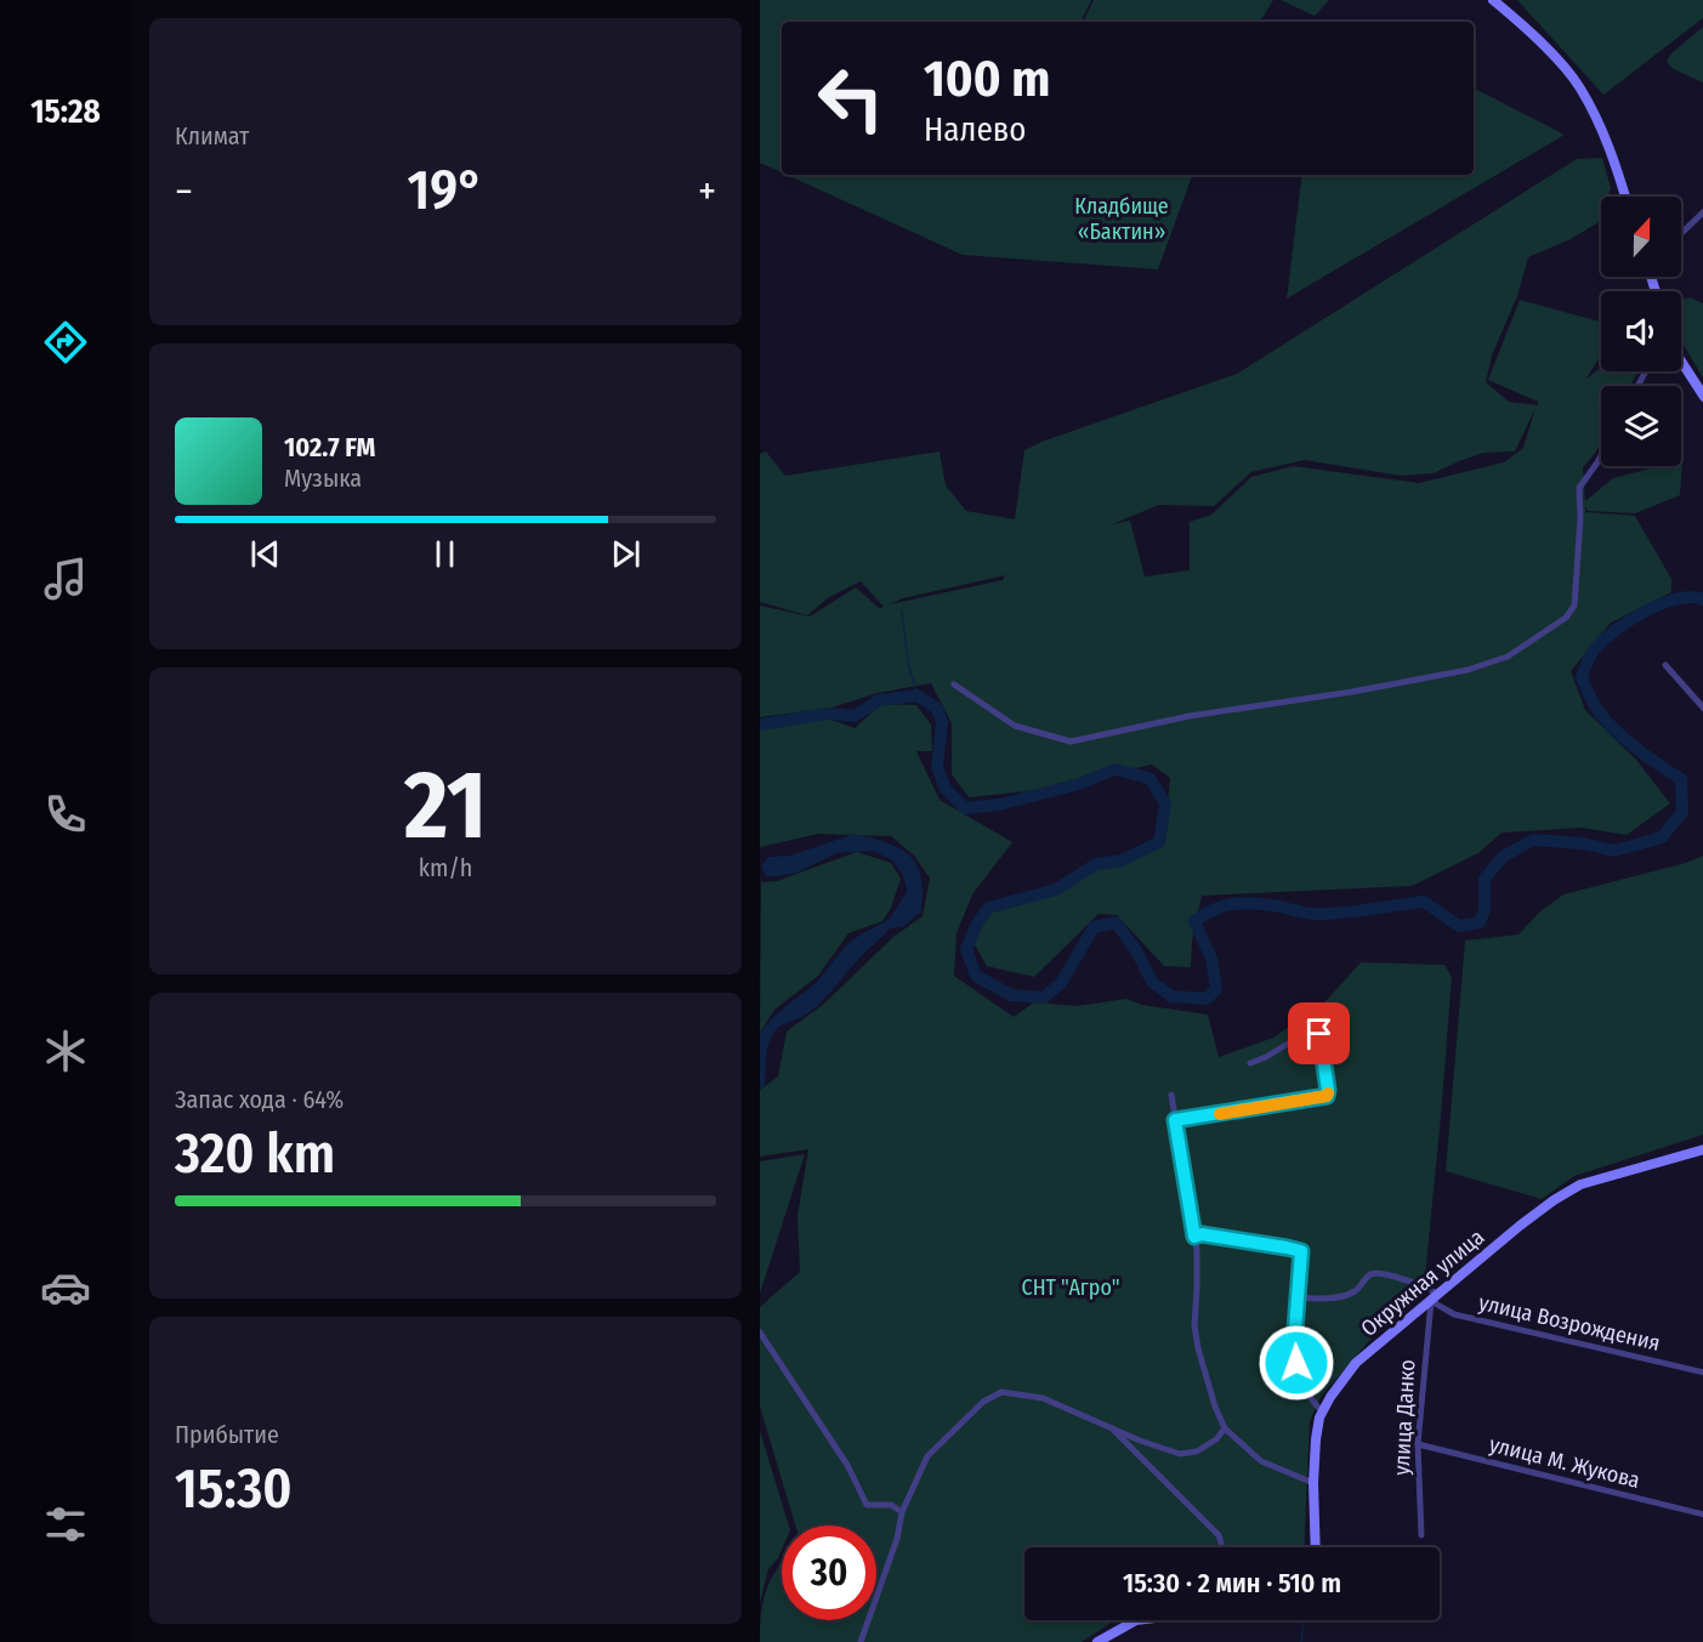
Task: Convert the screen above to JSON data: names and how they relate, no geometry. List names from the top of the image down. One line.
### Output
{"streets":{"street":["Окружная улица","улица Возрождения","улица Данко","улица М. Жукова"]},"crossings":[["Окружная улица","улица Возрождения"],["Окружная улица","улица Данко"],["улица Возрождения","улица Данко"],["улица Данко","улица М. Жукова"]],"parks":["Кладбище «Бактин»","СНТ \"Агро\""],"north":"top","page":{"tabs":"15:28","tile":["Климат",["21","km/h"],["Запас хода · 64%","320 km"],["Прибытие","15:30"]],"turn":["100 m","Налево"],"heat":["−","19°","+"],"song":["102.7 FM","Музыка"],"limit":"30","trip":"15:30 · 2 мин · 510 m"}}
